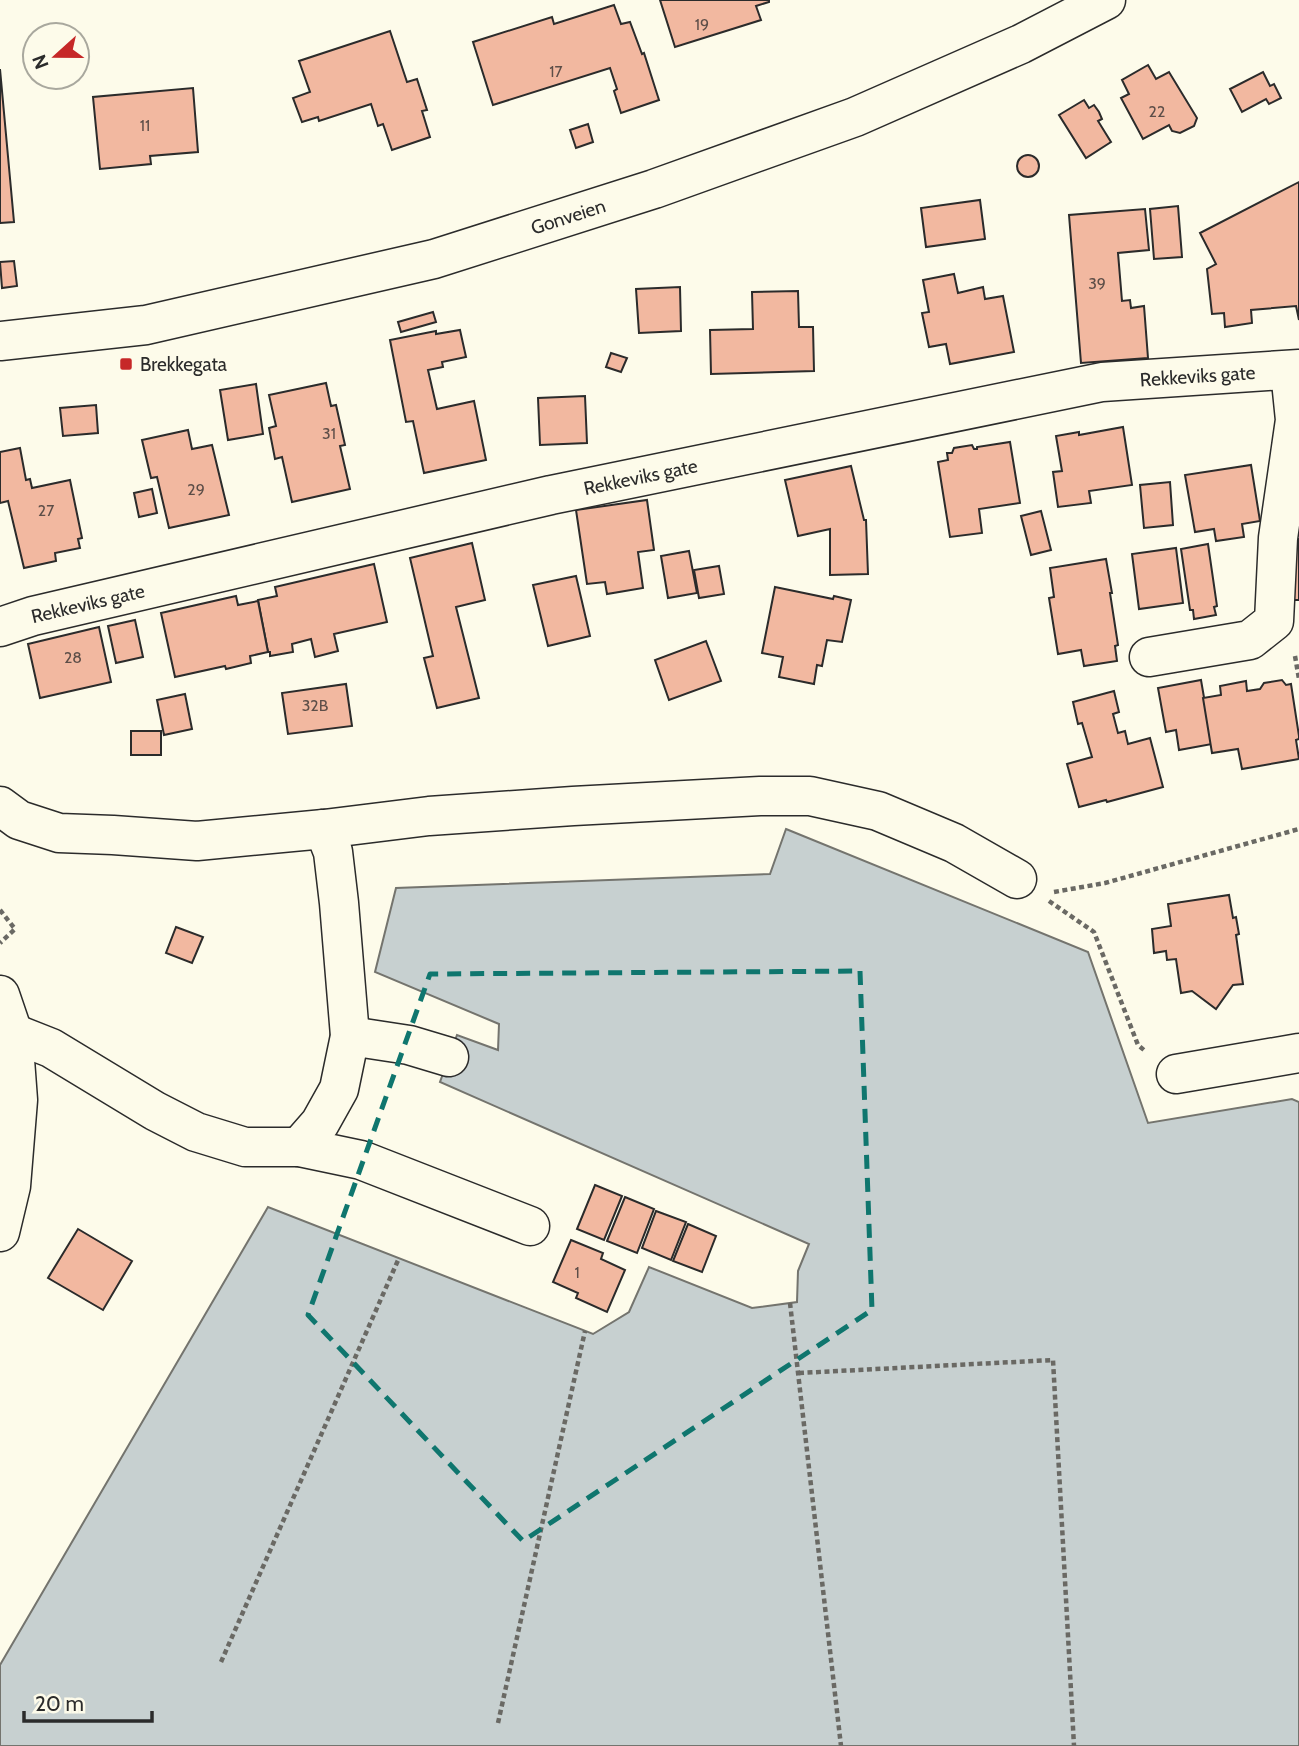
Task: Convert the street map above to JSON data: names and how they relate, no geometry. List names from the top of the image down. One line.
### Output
{"streets":{"street":["Gonveien","Rekkeviks gate"]},"places":{"transit":["Brekkegata"]},"house_numbers":["19","17","22","11","39","31","29","27","28","32B","1"],"scale_bar":"20 m","north":"left"}
